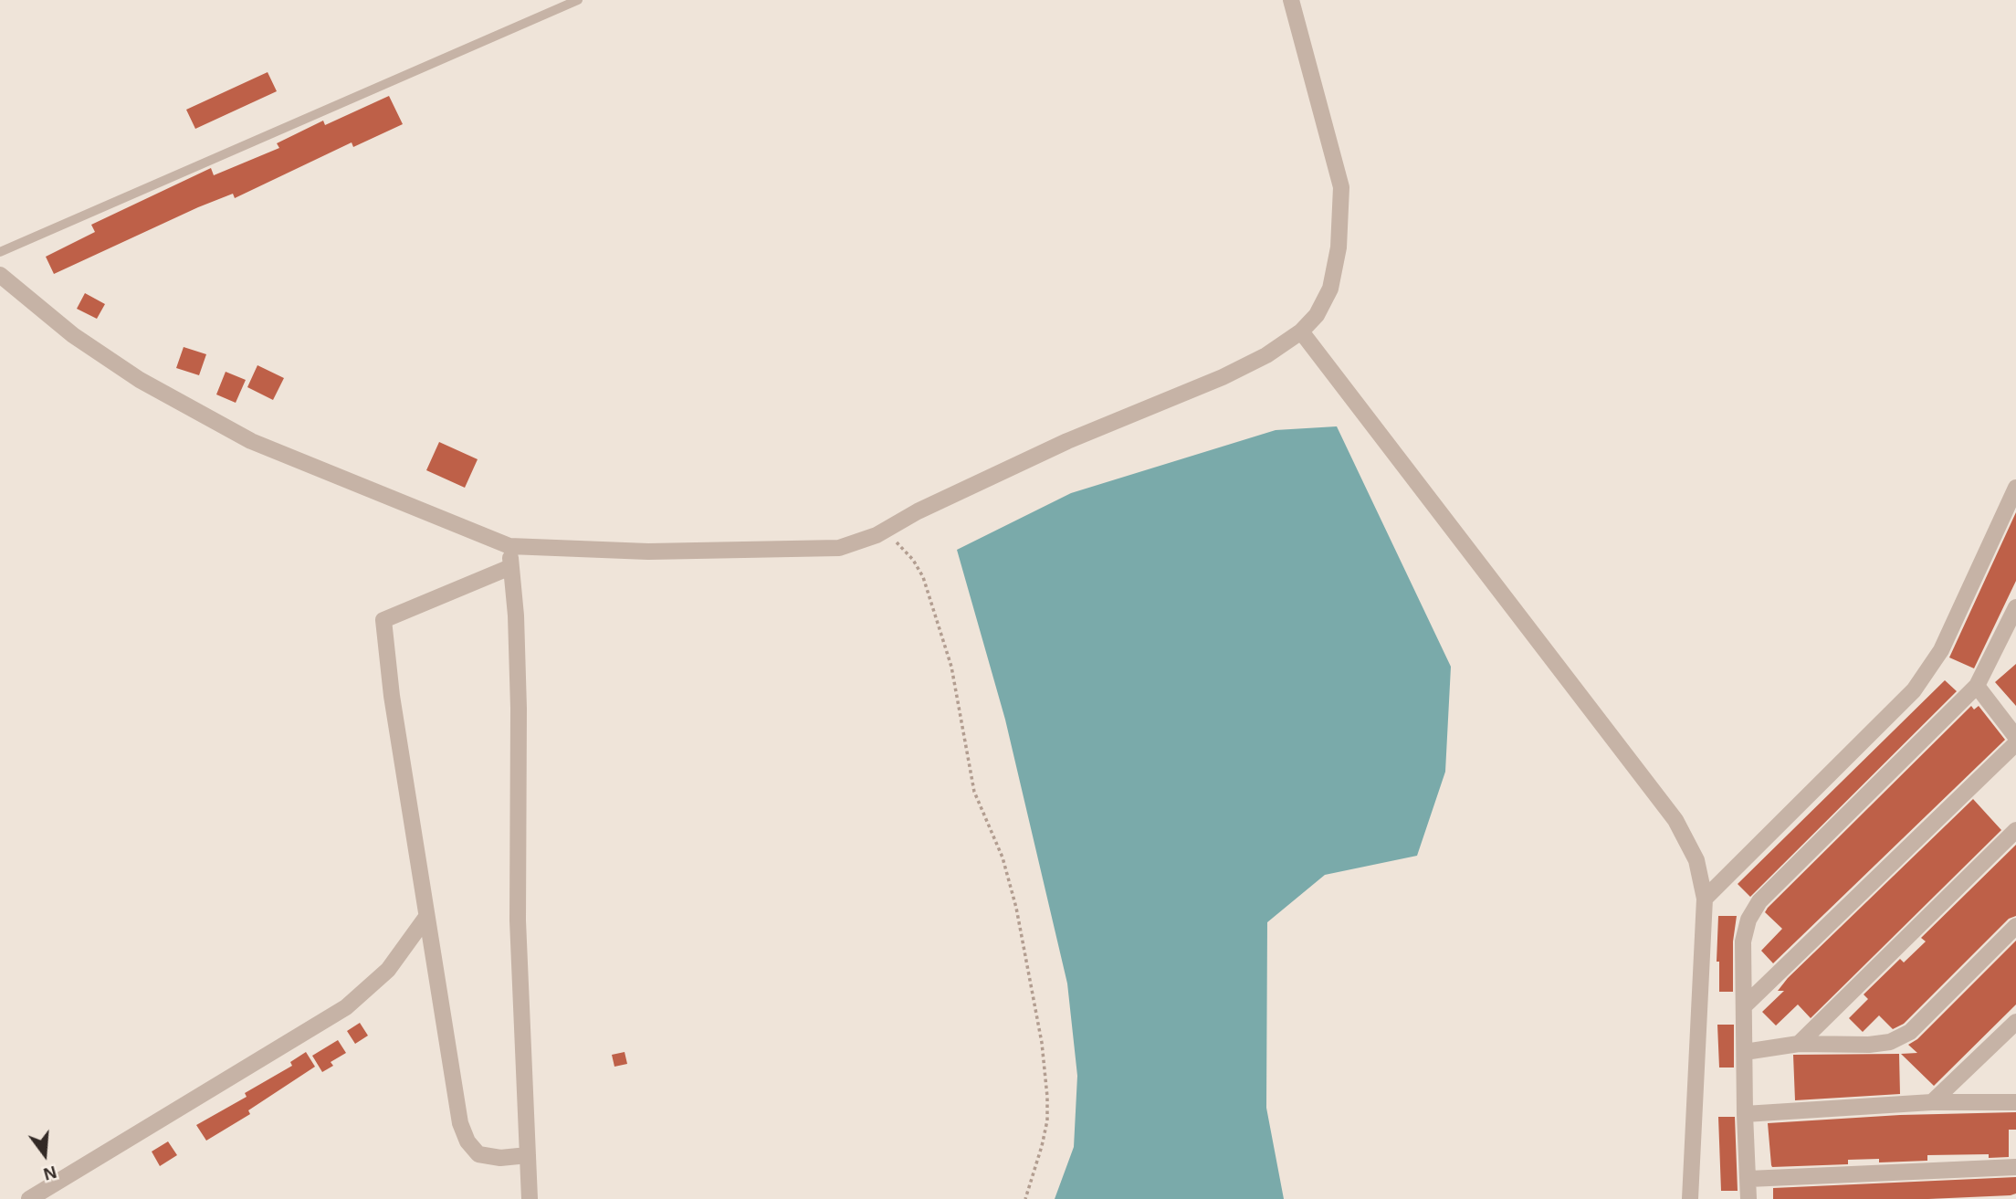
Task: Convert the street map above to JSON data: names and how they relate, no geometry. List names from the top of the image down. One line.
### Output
{"north":"bottom"}
